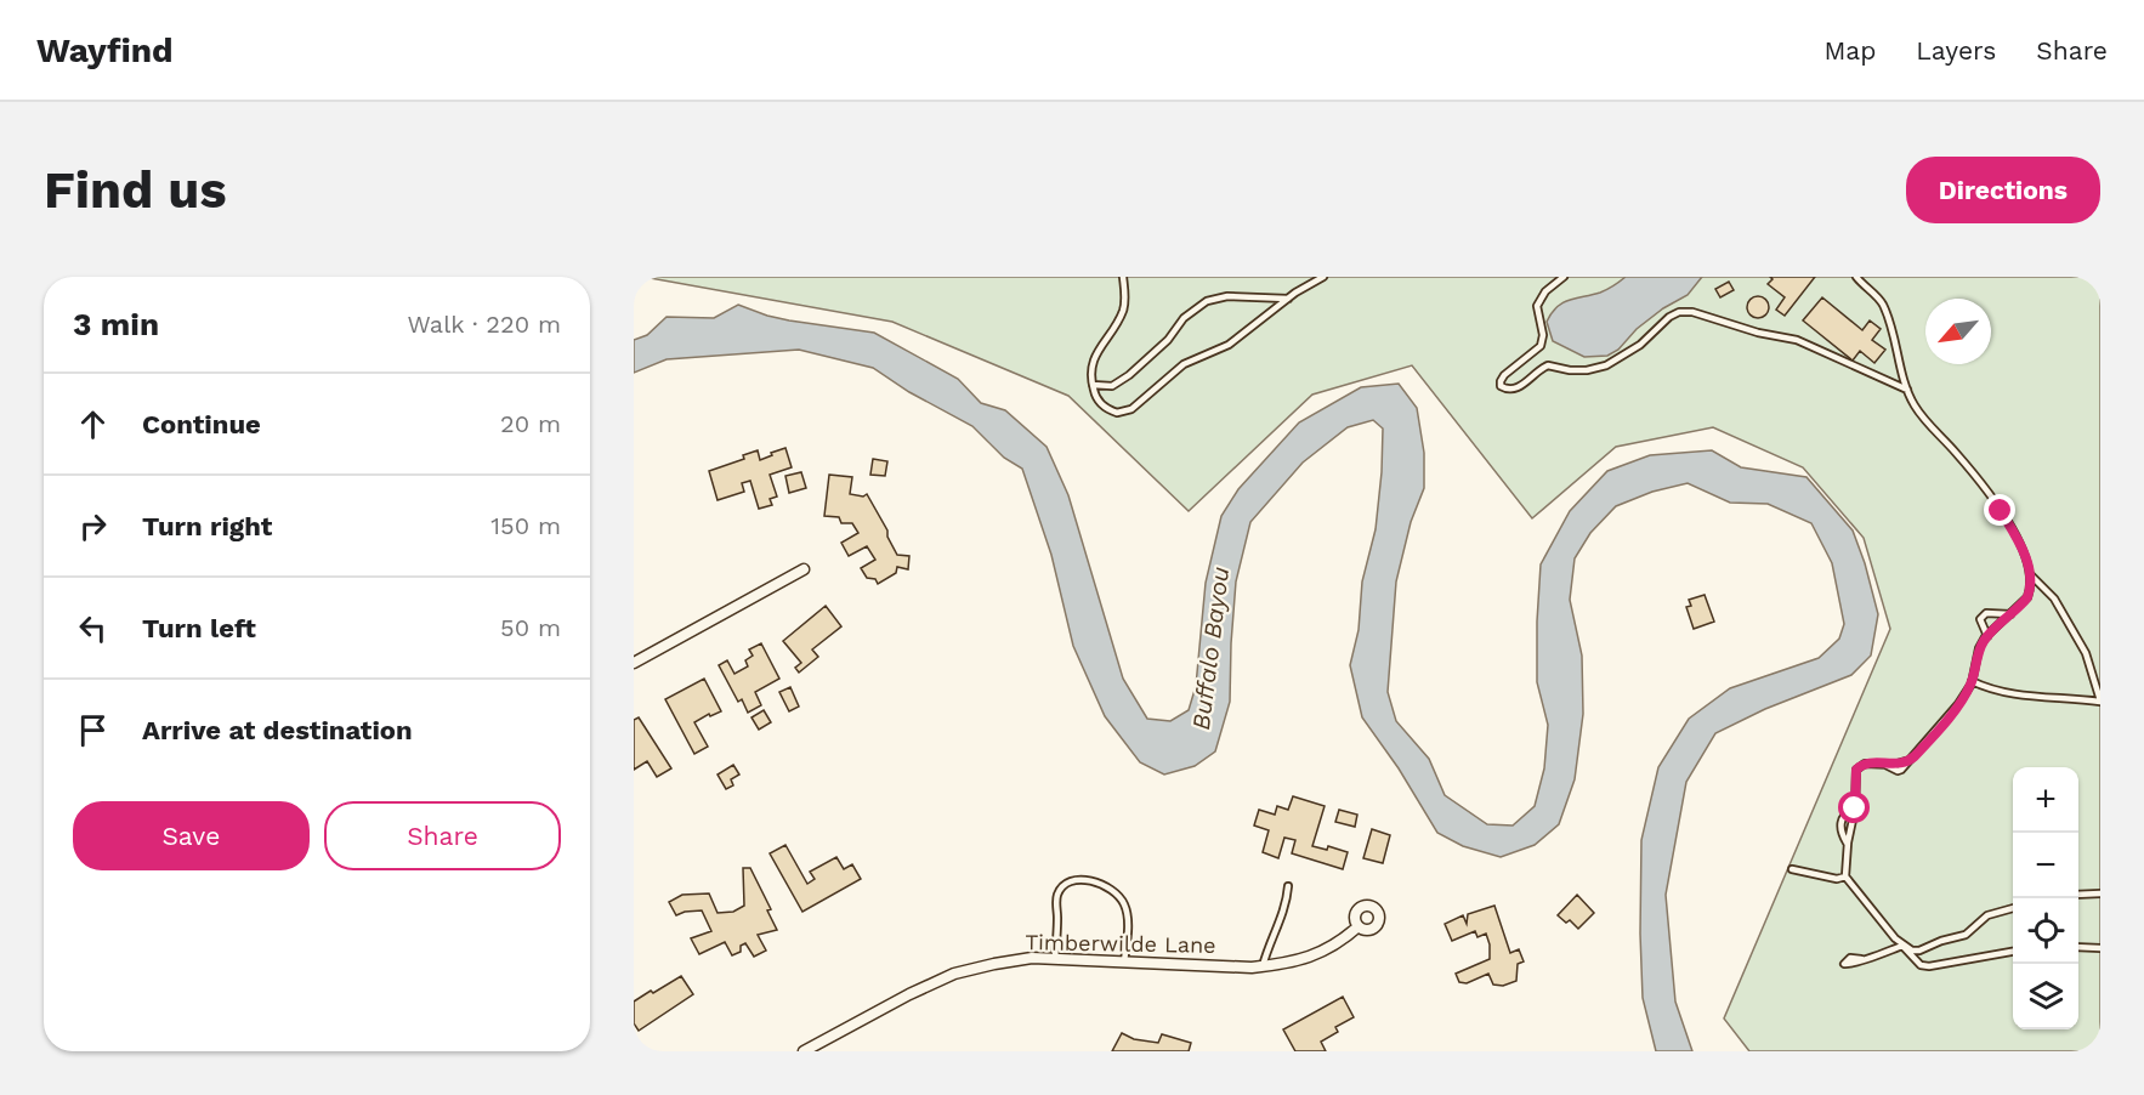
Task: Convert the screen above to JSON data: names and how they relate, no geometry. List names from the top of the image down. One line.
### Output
{"streets":{"street":["Timberwilde Lane"]},"water":["Buffalo Bayou"],"north":"bottom left","page":{"header":"Wayfind","nav":["Map","Layers","Share"],"buttons":["Directions",["Save","Share"]],"title":"Find us","heading":["3 min","Walk · 220 m"],"list":[["Continue","20 m"],["Turn right","150 m"],["Turn left","50 m"],"Arrive at destination"],"map_buttons":["+","−"]}}
